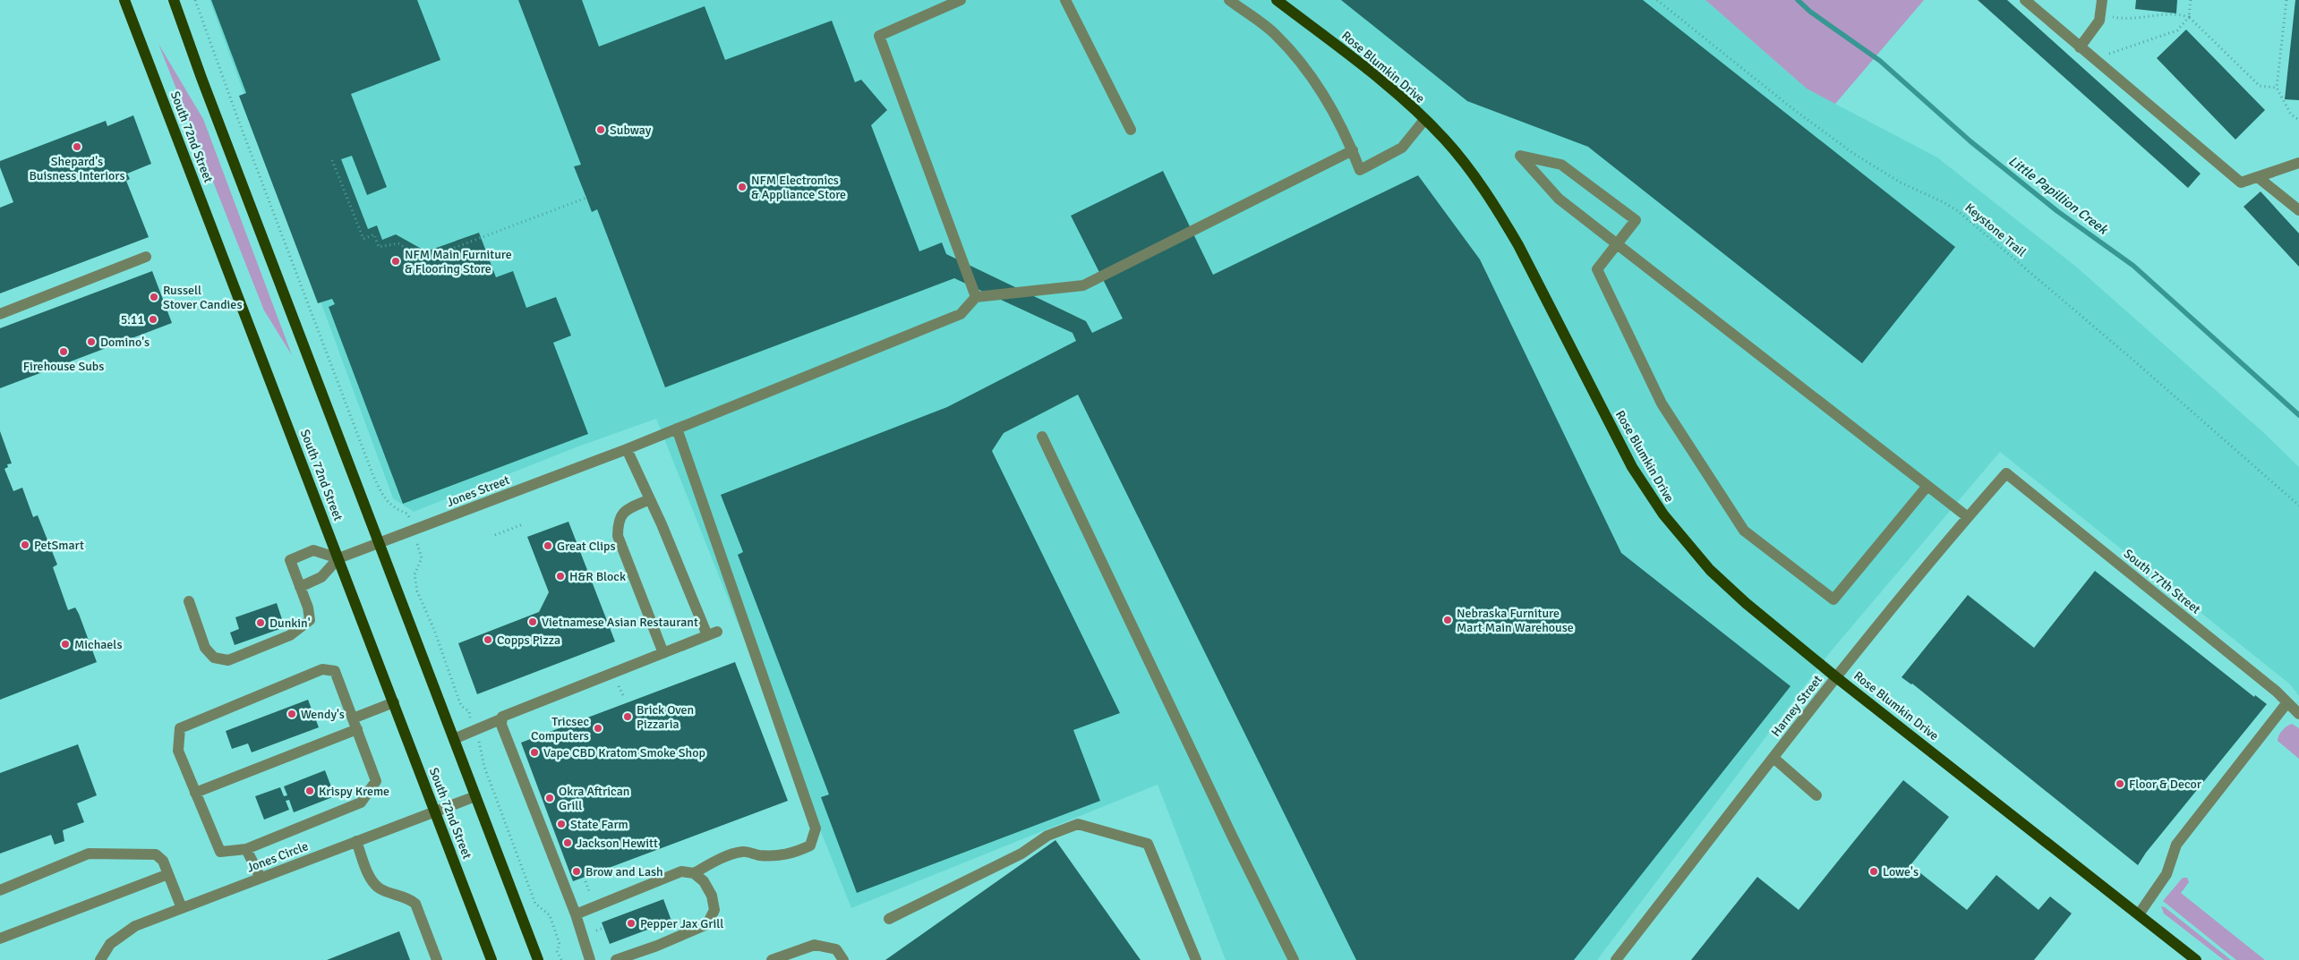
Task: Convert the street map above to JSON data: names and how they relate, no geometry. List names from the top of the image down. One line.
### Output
{"streets":{"main road":["Rose Blumkin Drive","South 72nd Street"],"street":["Jones Street","South 77th Street","Harney Street","Jones Circle"],"path":["Keystone Trail"]},"crossings":[["Rose Blumkin Drive","Harney Street"],["South 72nd Street","Jones Street"],["South 72nd Street","Jones Circle"],["South 77th Street","Harney Street"]],"water":["Little Papillion Creek"],"places":["Subway","Shepard's Buisness Interiors","NFM Electronics & Appliance Store","NFM Main Furniture & Flooring Store","Russell Stover Candies","5.11","Domino's","Firehouse Subs","PetSmart","Great Clips","H&R Block","Nebraska Furniture Mart Main Warehouse","Vietnamese Asian Restaurant","Dunkin'","Copps Pizza","Michaels","Wendy's","Brick Oven Pizzaria","Tricsec Computers","Vape CBD Kratom Smoke Shop","Floor & Decor","Krispy Kreme","Okra Aftrican Grill","State Farm","Jackson Hewitt","Brow and Lash","Lowe's","Pepper Jax Grill"]}
